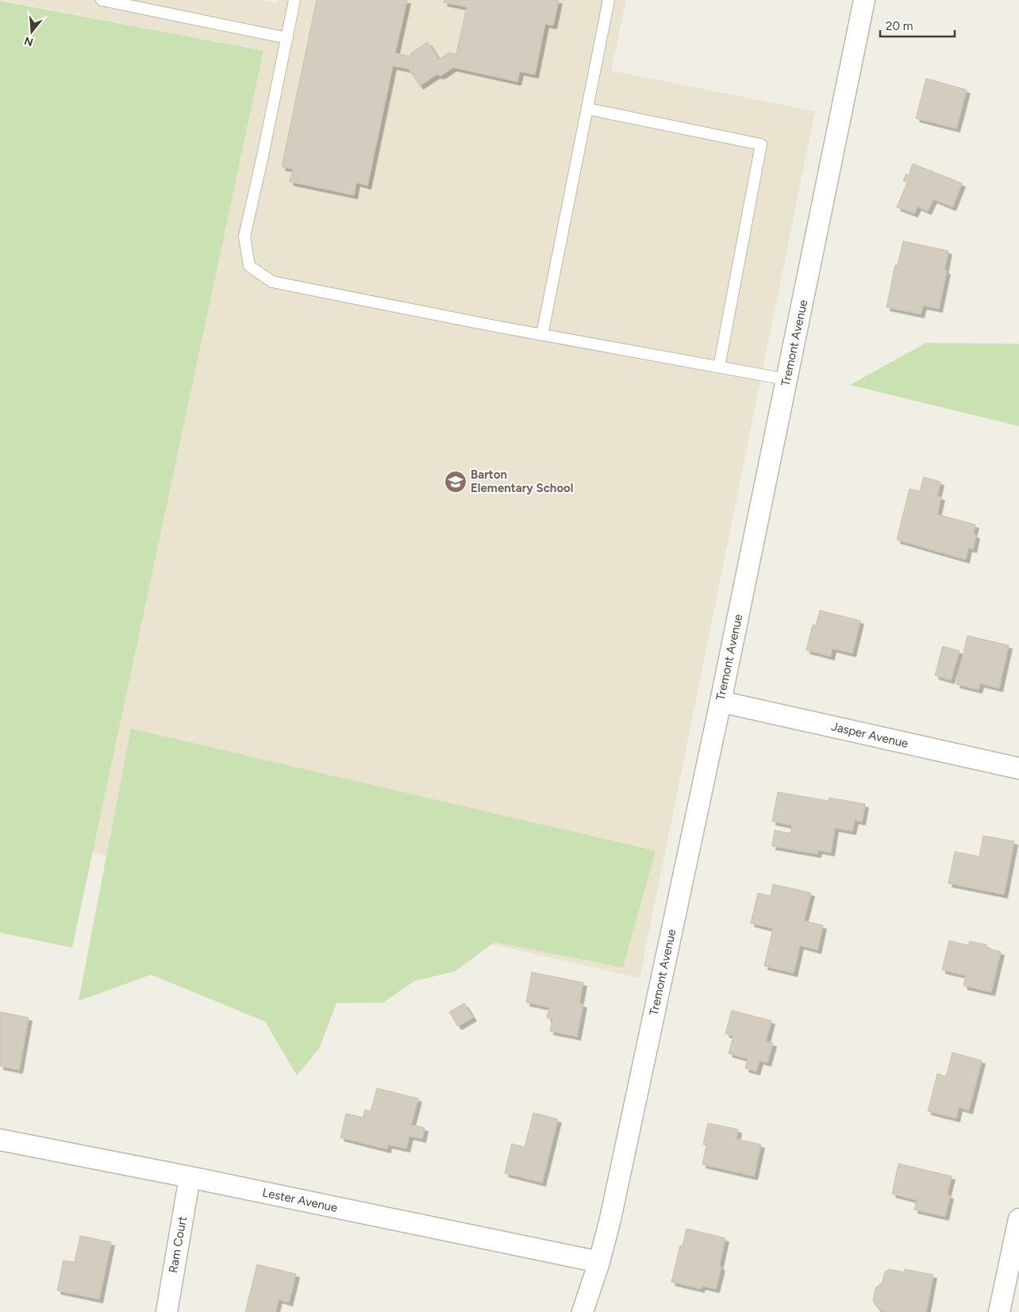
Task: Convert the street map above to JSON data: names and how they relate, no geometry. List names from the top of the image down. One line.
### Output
{"streets":{"street":["Tremont Avenue","Jasper Avenue","Lester Avenue","Ram Court"]},"crossings":[["Tremont Avenue","Jasper Avenue"],["Tremont Avenue","Lester Avenue"],["Lester Avenue","Ram Court"]],"places":{"school or university":["Barton Elementary School"]},"scale_bar":"20 m","north":"bottom"}
